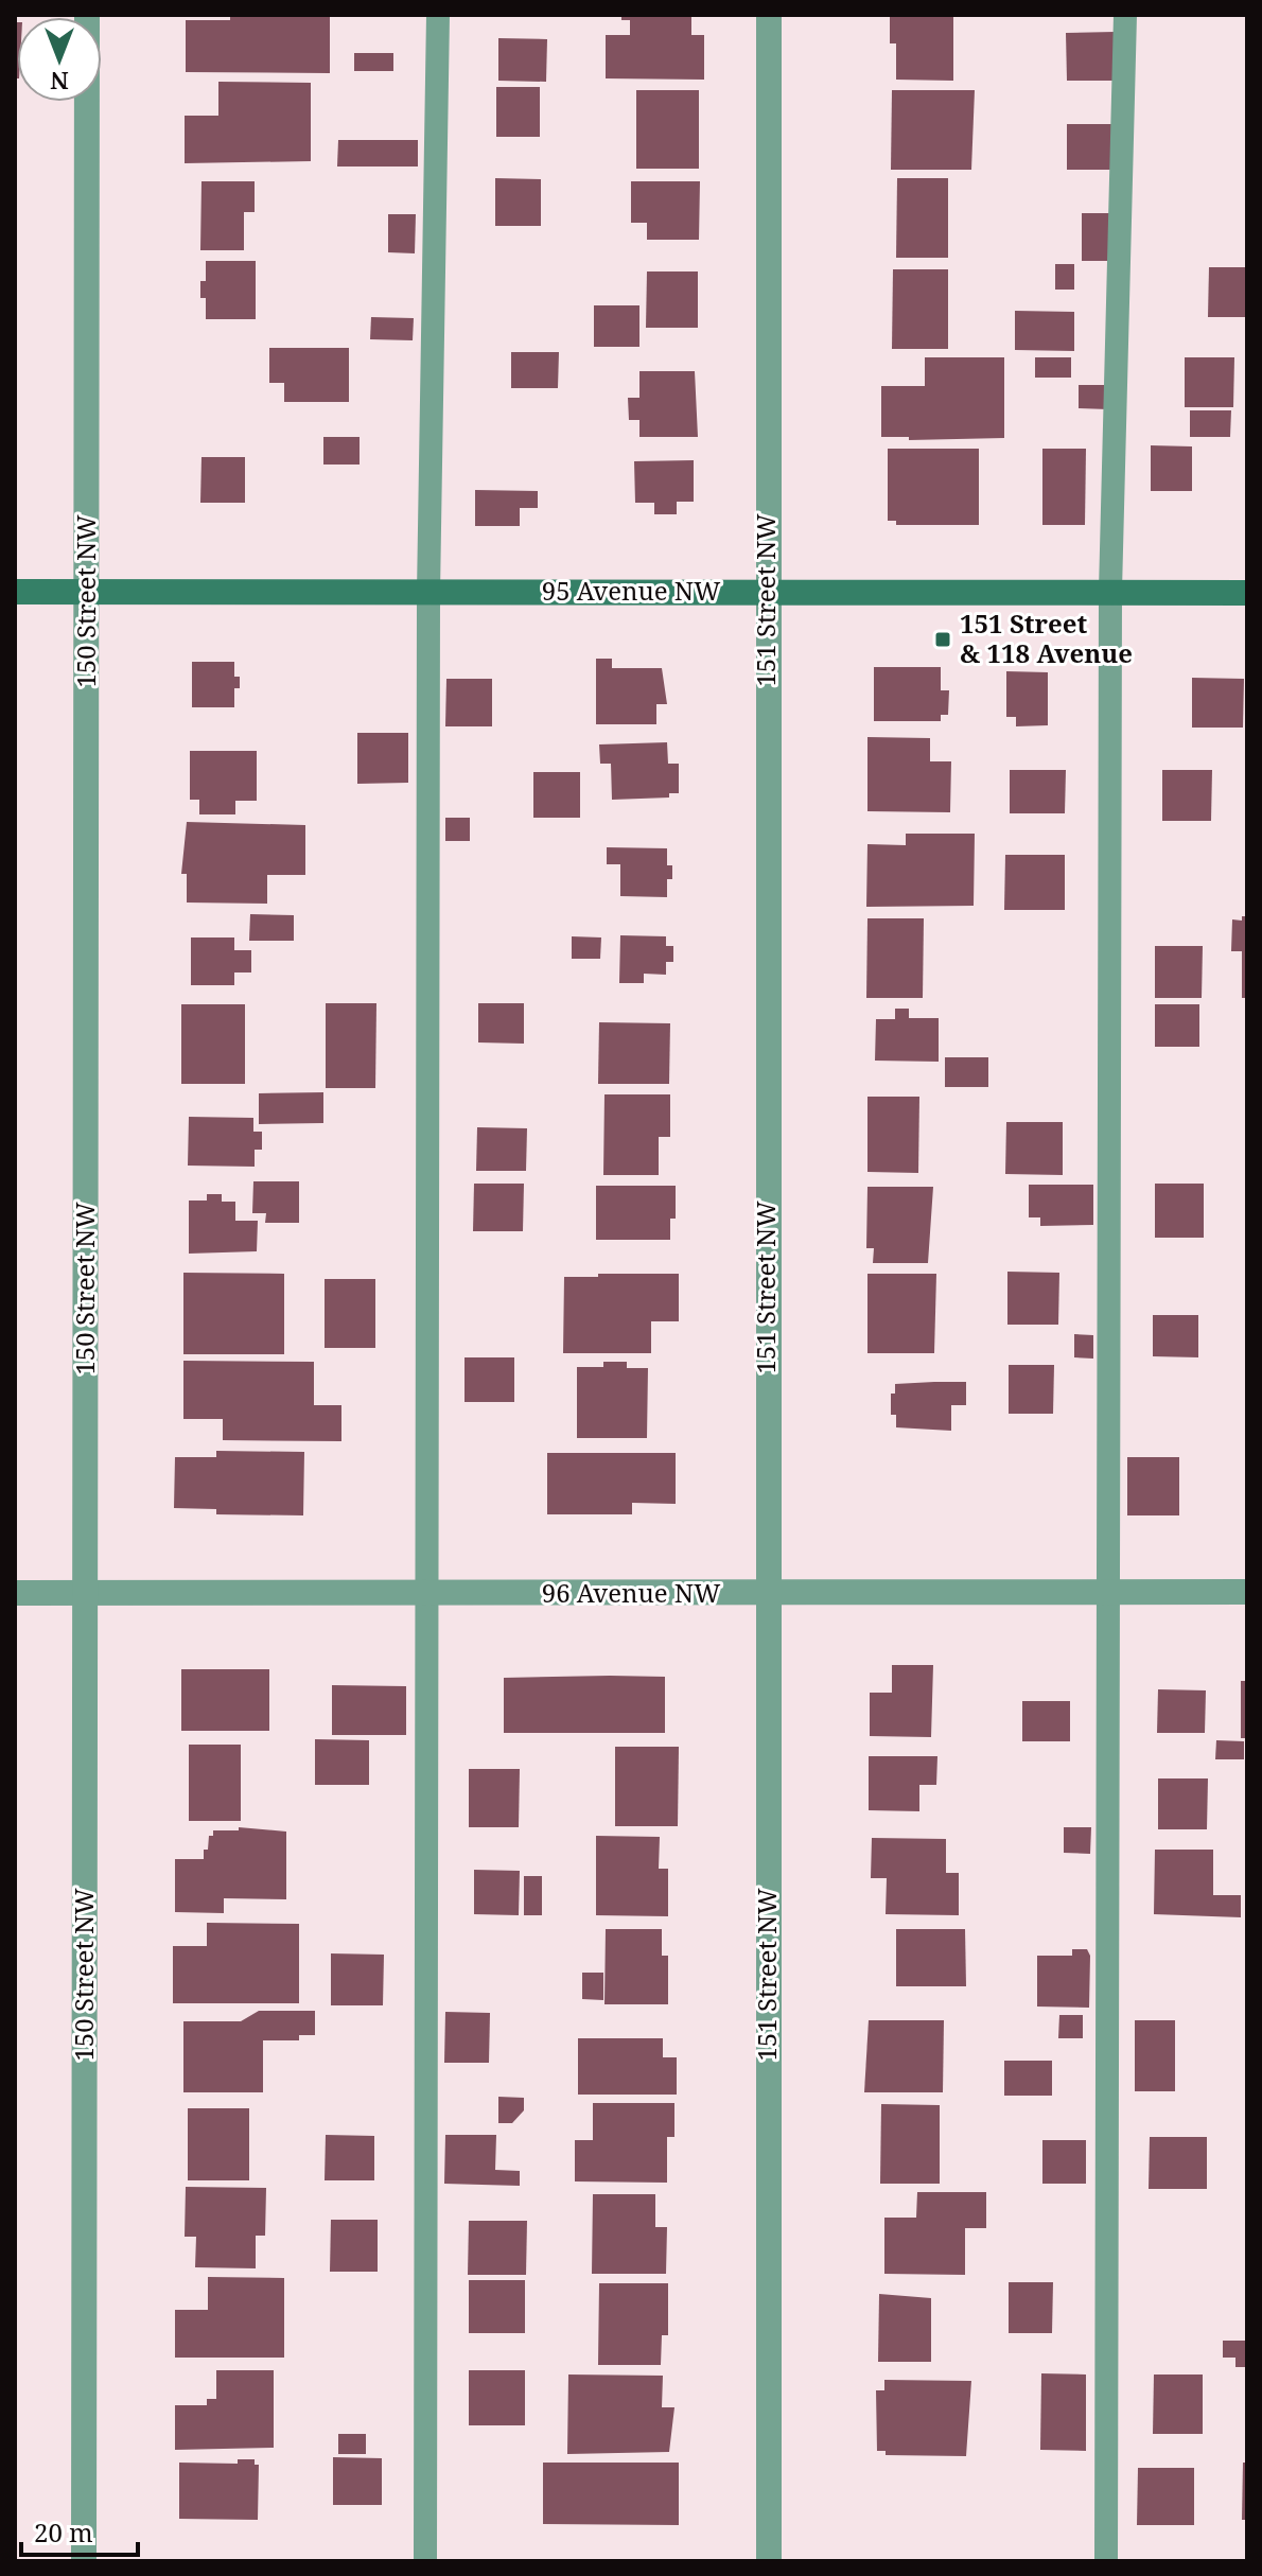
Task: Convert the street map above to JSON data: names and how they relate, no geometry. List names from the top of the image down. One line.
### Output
{"streets":{"main road":["95 Avenue NW"],"street":["151 Street NW","150 Street NW","96 Avenue NW"]},"crossings":[["95 Avenue NW","151 Street NW"],["95 Avenue NW","150 Street NW"],["151 Street NW","96 Avenue NW"],["150 Street NW","96 Avenue NW"]],"places":{"transit":["151 Street & 118 Avenue"]},"scale_bar":"20 m","north":"bottom"}
